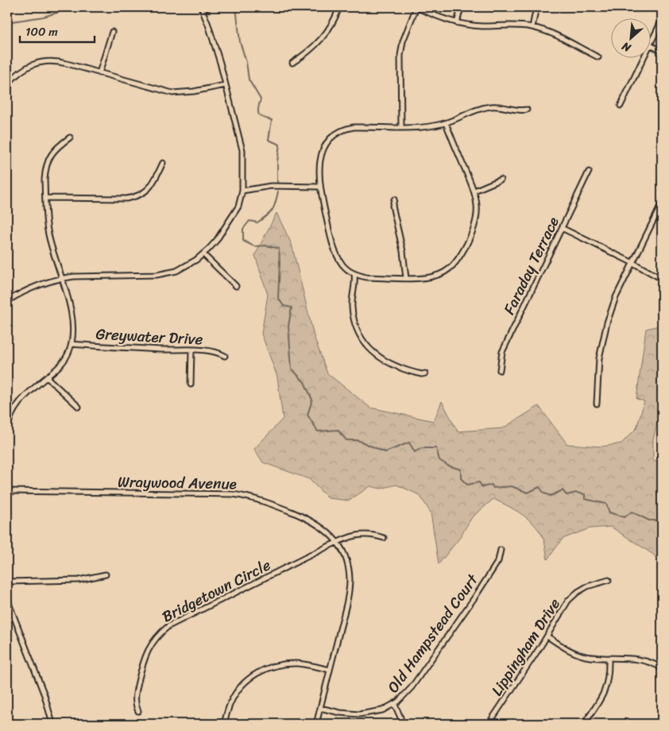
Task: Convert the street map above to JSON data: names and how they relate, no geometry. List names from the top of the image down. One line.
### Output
{"streets":{"street":["Faraday Terrace","Greywater Drive","Wraywood Avenue","Bridgetown Circle","Old Hampstead Court","Lippingham Drive"]},"crossings":[["Wraywood Avenue","Bridgetown Circle"],["Wraywood Avenue","Old Hampstead Court"]],"scale_bar":"100 m","north":"bottom left"}
